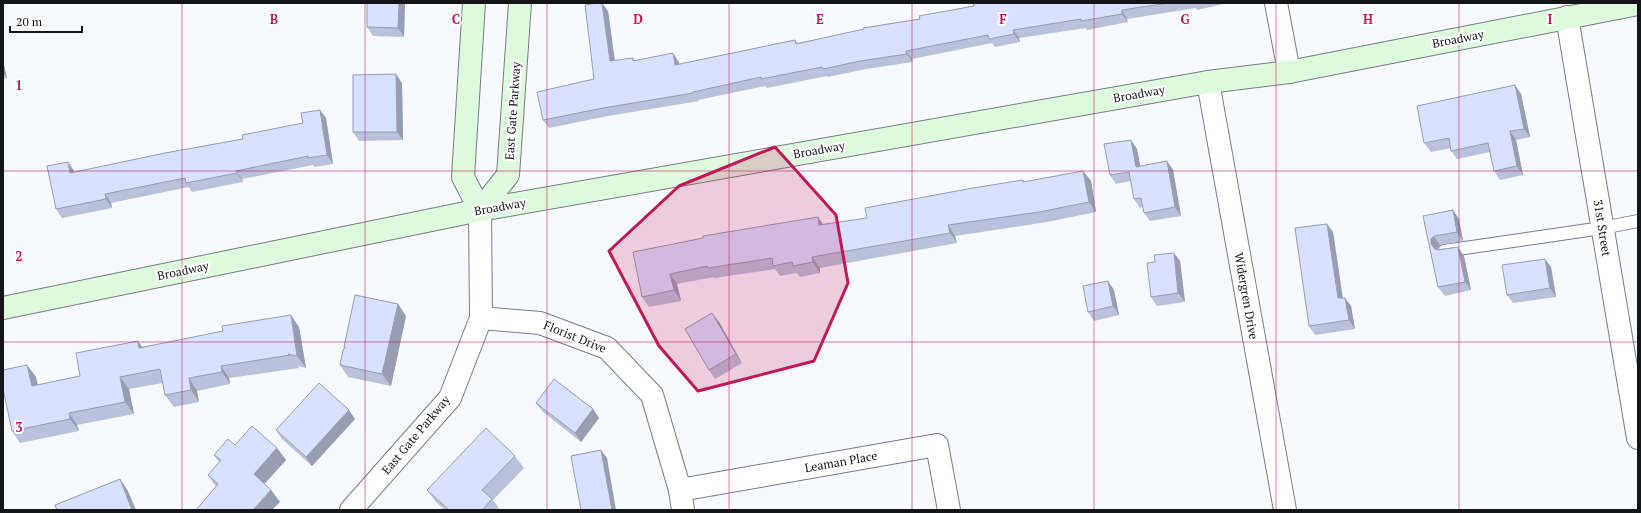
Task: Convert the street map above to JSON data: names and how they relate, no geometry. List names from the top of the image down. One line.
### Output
{"streets":{"main road":["Broadway","East Gate Parkway"],"street":["31st Street","Widergren Drive","Florist Drive","Leaman Place"]},"crossings":[["Broadway","East Gate Parkway"],["Broadway","31st Street"],["Broadway","Widergren Drive"],["East Gate Parkway","Florist Drive"],["Florist Drive","Leaman Place"]],"scale_bar":"20 m","grid":{"columns":["B","C","D","E","F","G","H","I"],"rows":["1","2","3"]}}
